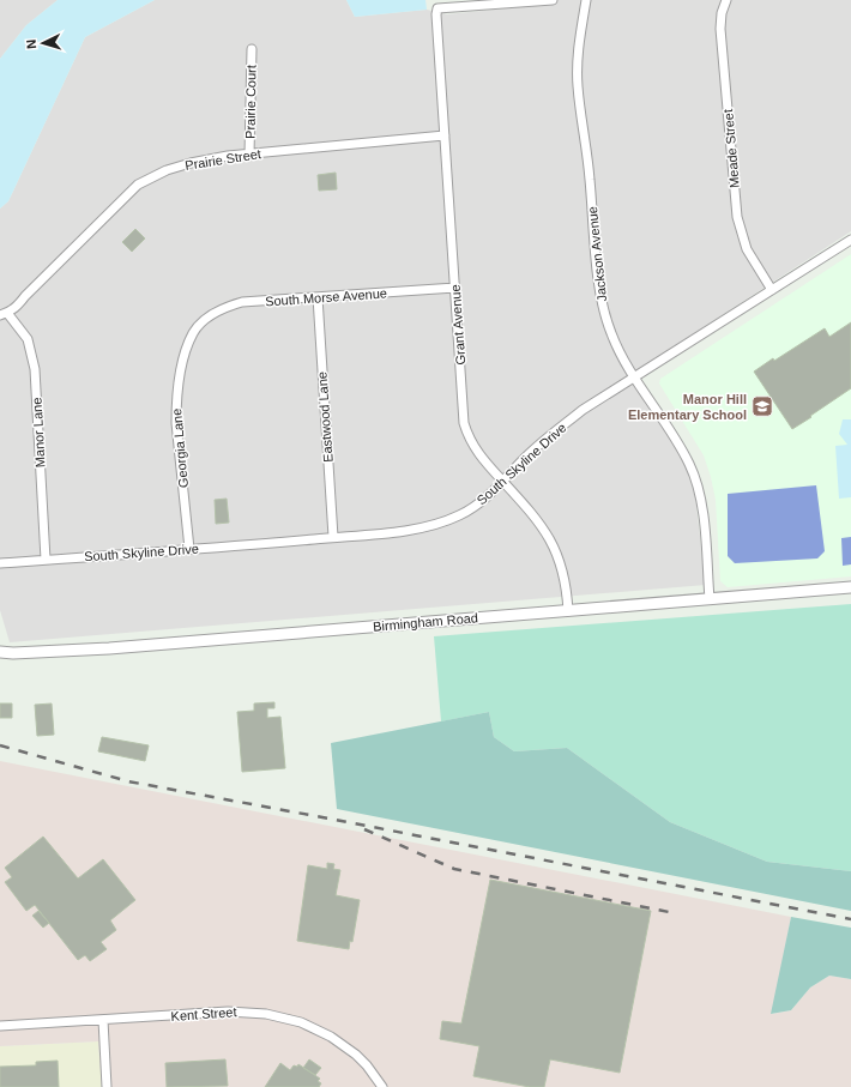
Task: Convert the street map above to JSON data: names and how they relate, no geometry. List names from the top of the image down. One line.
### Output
{"streets":{"street":["Prairie Court","Meade Street","Prairie Street","Jackson Avenue","South Morse Avenue","Grant Avenue","Eastwood Lane","Manor Lane","Georgia Lane","South Skyline Drive","Birmingham Road","Kent Street"]},"crossings":[["Prairie Court","Prairie Street"],["Meade Street","South Skyline Drive"],["Prairie Street","Grant Avenue"],["Prairie Street","Manor Lane"],["Jackson Avenue","South Skyline Drive"],["Jackson Avenue","Birmingham Road"],["South Morse Avenue","Grant Avenue"],["South Morse Avenue","Eastwood Lane"],["South Morse Avenue","Georgia Lane"],["Grant Avenue","South Skyline Drive"],["Grant Avenue","Birmingham Road"],["Eastwood Lane","South Skyline Drive"],["Manor Lane","South Skyline Drive"],["Georgia Lane","South Skyline Drive"]],"places":{"school or university":["Manor Hill Elementary School"]},"north":"left"}
